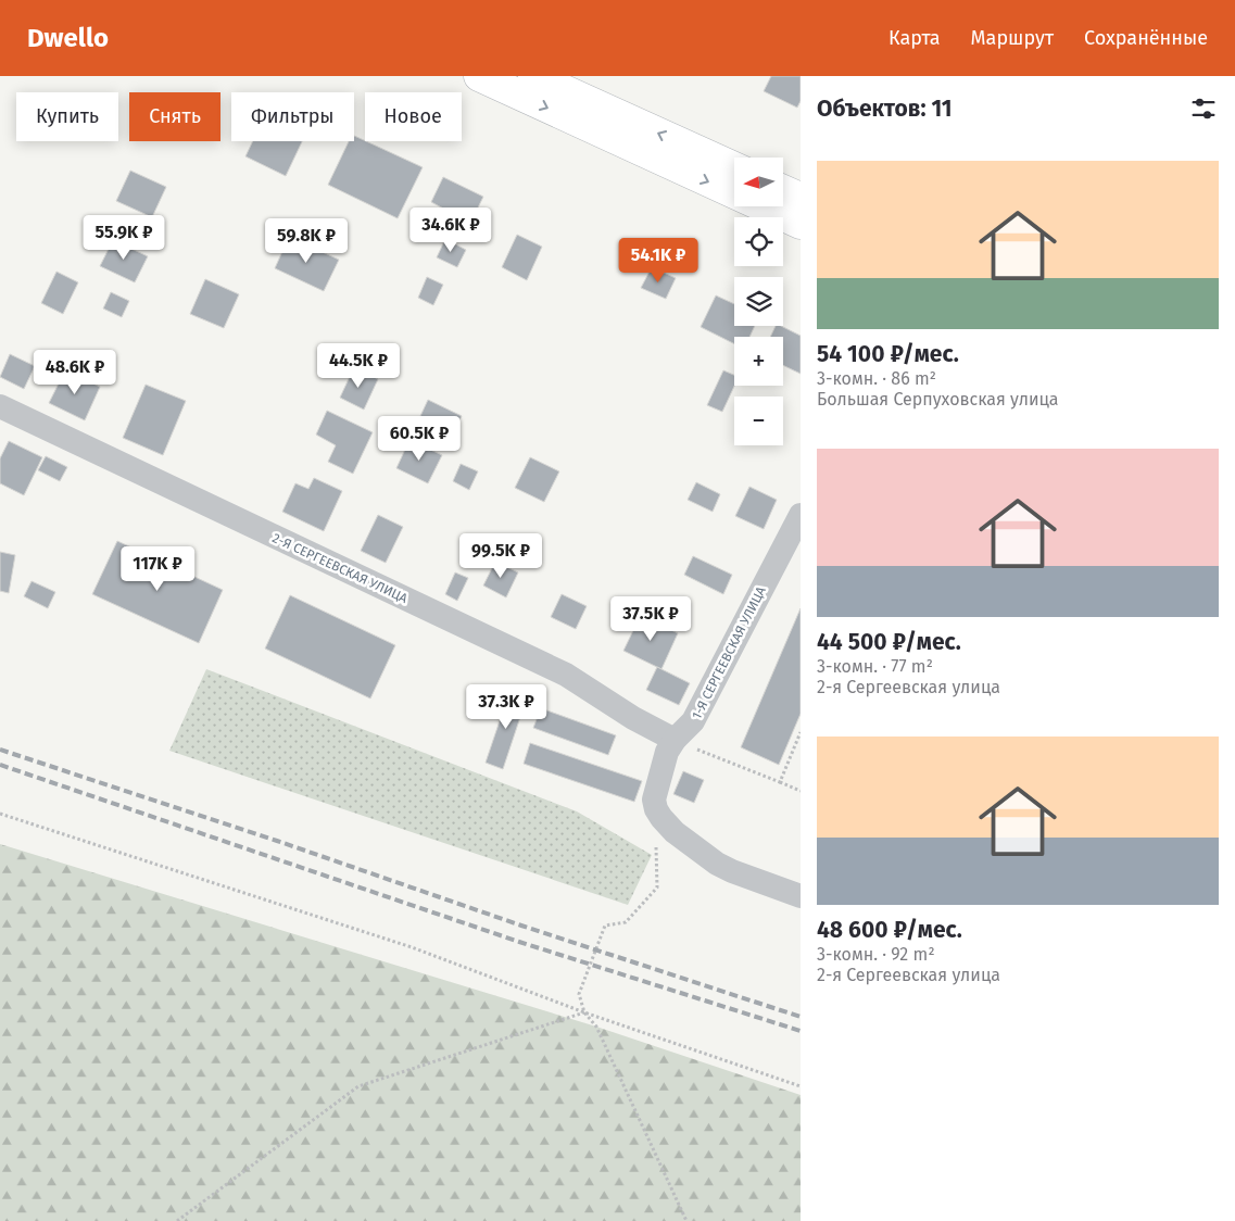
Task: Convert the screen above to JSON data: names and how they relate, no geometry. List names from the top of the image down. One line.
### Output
{"streets":{"street":["2-Я СЕРГЕЕВСКАЯ УЛИЦА","1-Я СЕРГЕЕВСКАЯ УЛИЦА"]},"crossings":[["2-Я СЕРГЕЕВСКАЯ УЛИЦА","1-Я СЕРГЕЕВСКАЯ УЛИЦА"]],"north":"left","page":{"header":"Dwello","nav":["Карта","Маршрут","Сохранённые"],"heading":"Объектов: 11","chip":["Купить","Снять","Фильтры","Новое"],"list":[{"name":"54 100 ₽/мес.","note":"3-комн. · 86 m² · Большая Серпуховская улица"},{"name":"44 500 ₽/мес.","note":"3-комн. · 77 m² · 2-я Сергеевская улица"},{"name":"48 600 ₽/мес.","note":"3-комн. · 92 m² · 2-я Сергеевская улица"}],"map_buttons":["+","−"],"price":["34.6K ₽","55.9K ₽","59.8K ₽","54.1K ₽","44.5K ₽","48.6K ₽","60.5K ₽","99.5K ₽","117K ₽","37.5K ₽","37.3K ₽"]}}
